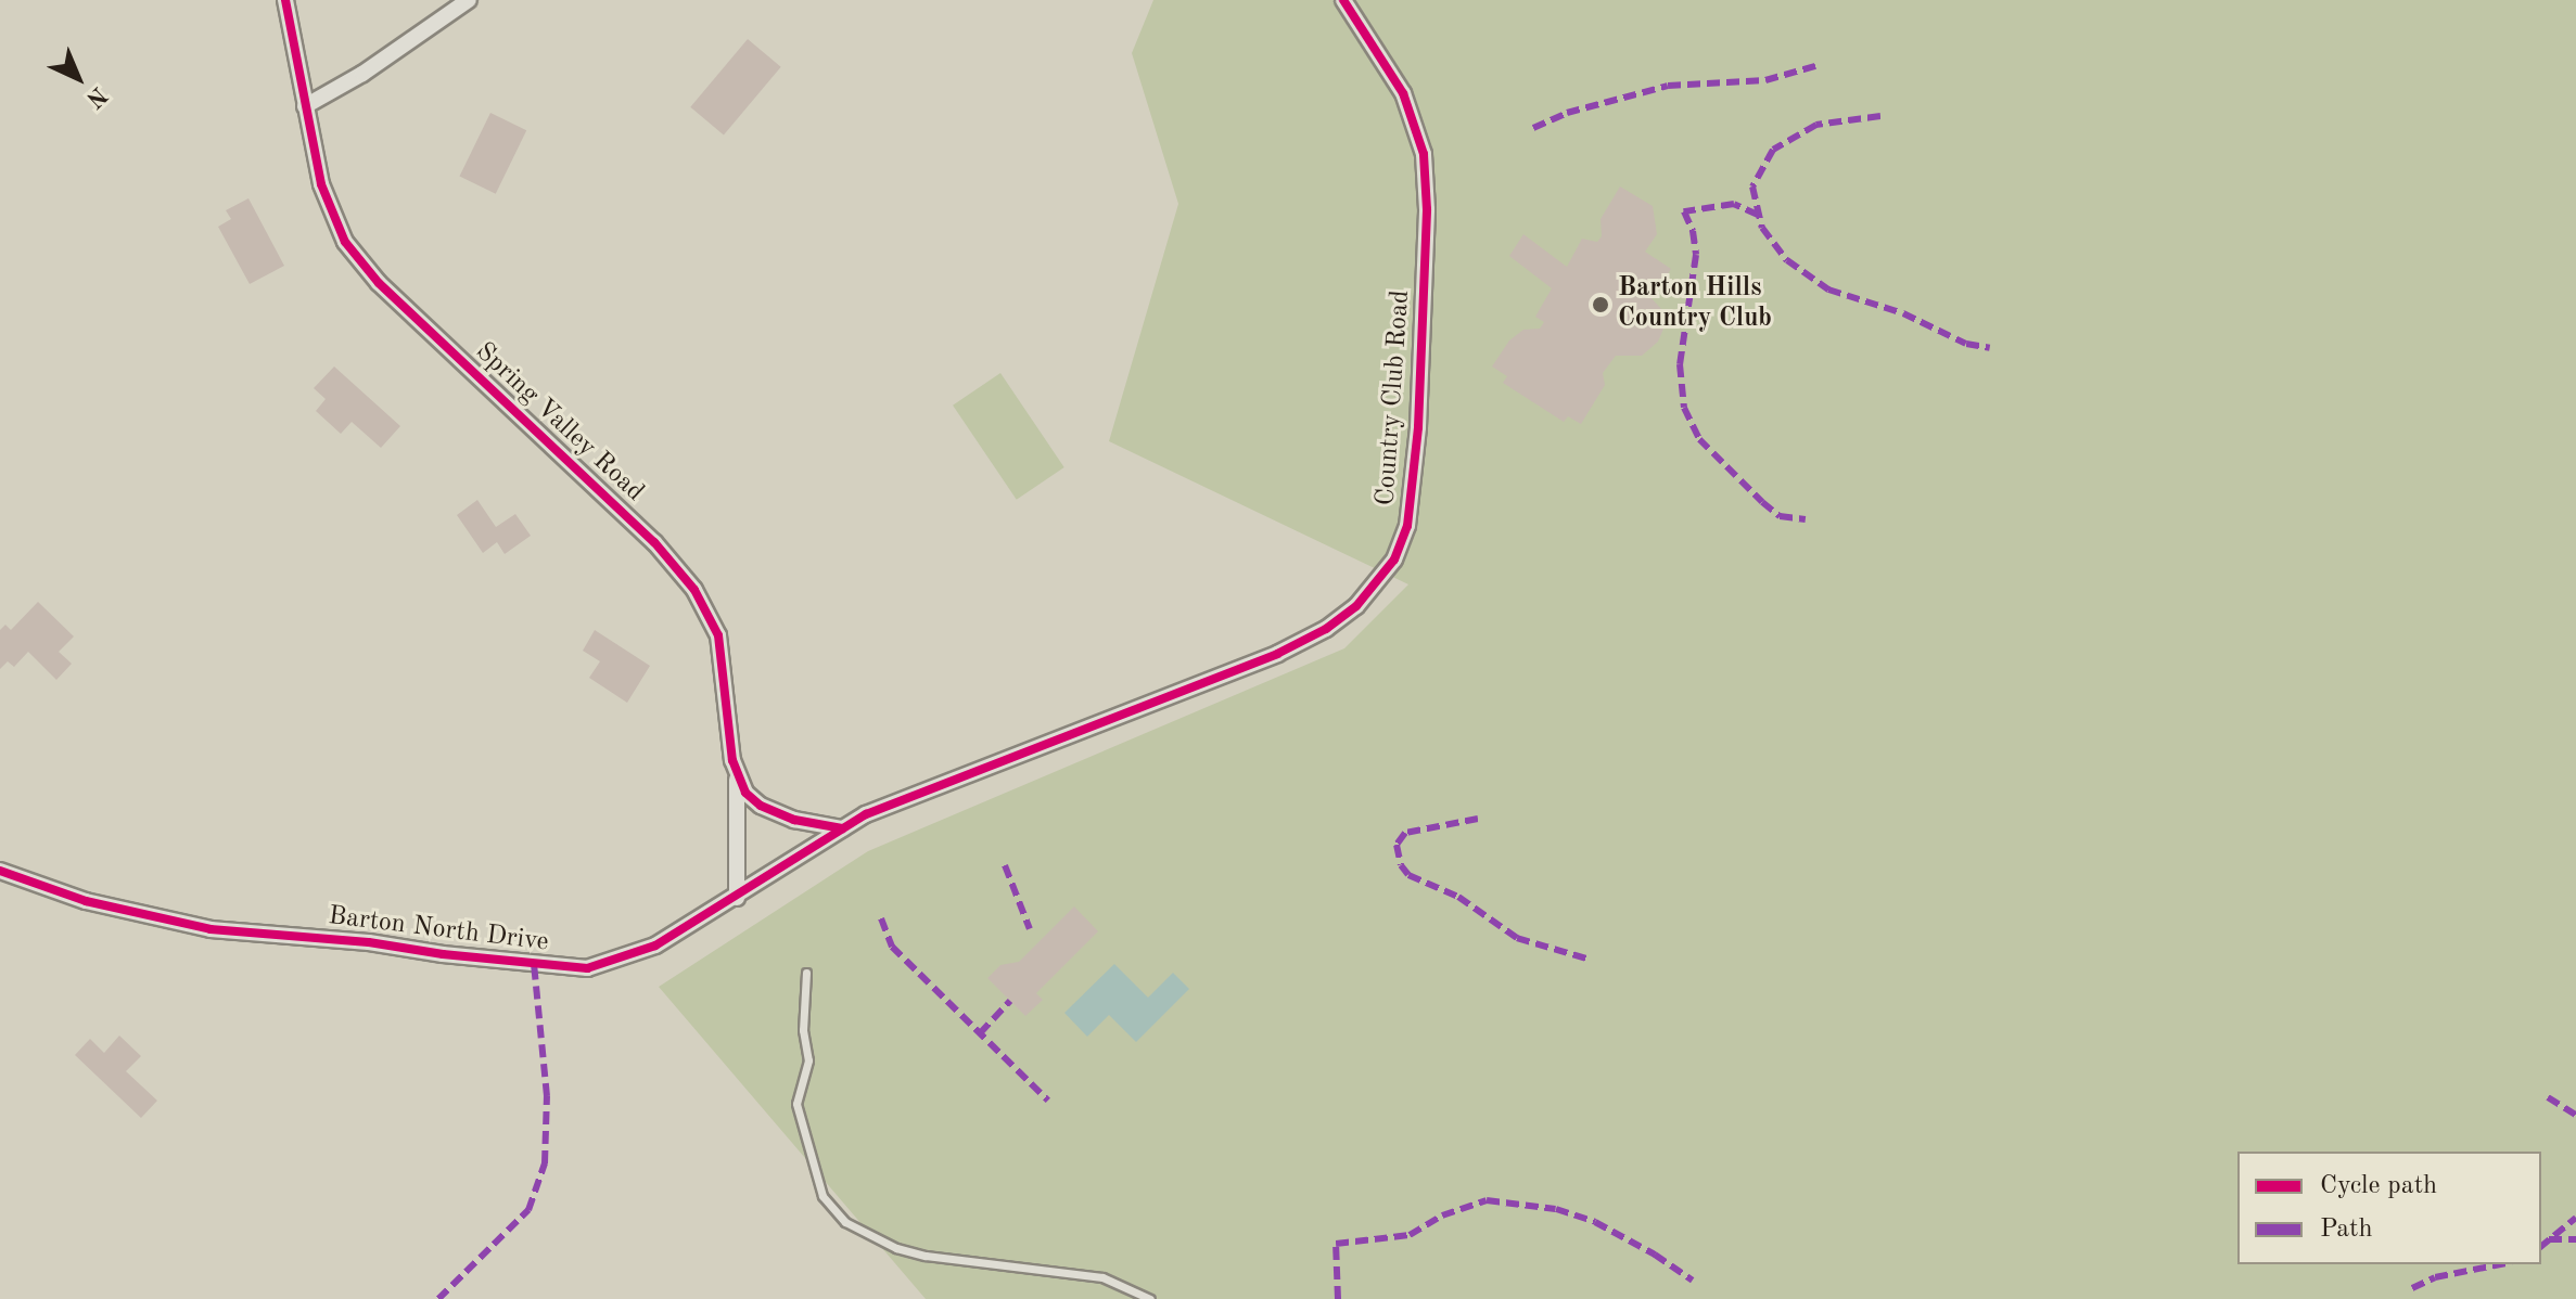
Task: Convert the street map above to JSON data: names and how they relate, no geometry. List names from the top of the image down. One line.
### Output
{"streets":{"street":["Country Club Road","Spring Valley Road","Barton North Drive"]},"crossings":[["Country Club Road","Barton North Drive"],["Spring Valley Road","Barton North Drive"]],"places":["Barton Hills Country Club"],"legend":["Cycle path","Path"],"north":"bottom right"}
